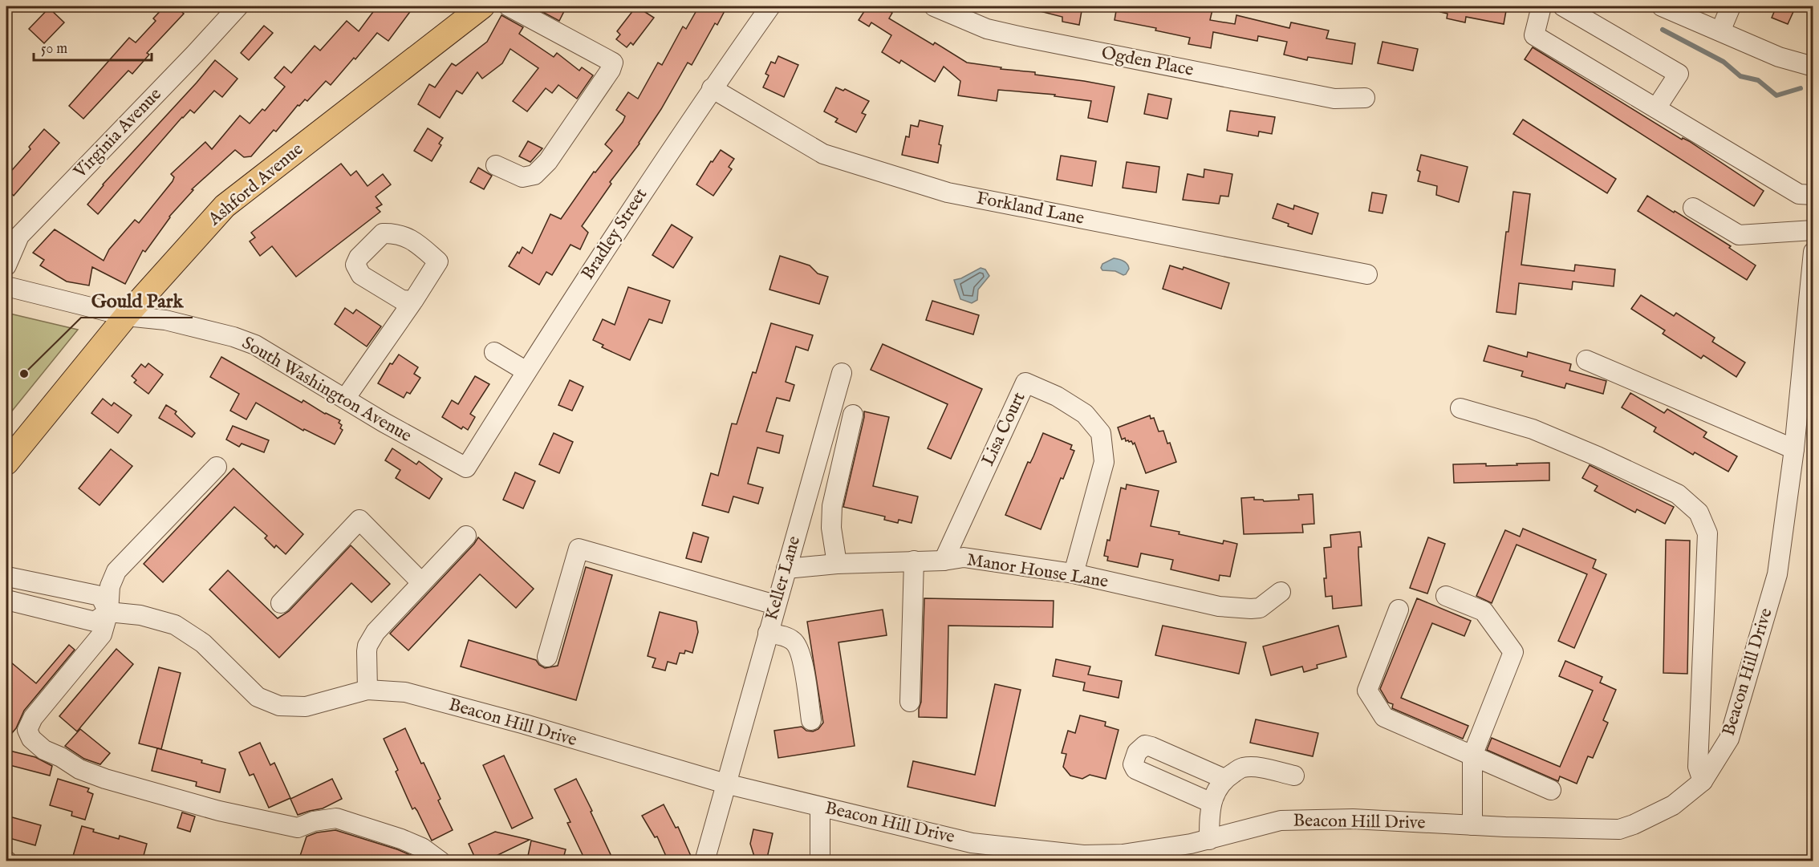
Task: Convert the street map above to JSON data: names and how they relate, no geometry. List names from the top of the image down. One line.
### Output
{"streets":{"main road":["Ashford Avenue"],"street":["Ogden Place","Virginia Avenue","Forkland Lane","Bradley Street","South Washington Avenue","Lisa Court","Manor House Lane","Keller Lane","Beacon Hill Drive"]},"crossings":[["Ashford Avenue","South Washington Avenue"],["Forkland Lane","Bradley Street"],["Bradley Street","South Washington Avenue"],["Lisa Court","Manor House Lane"],["Manor House Lane","Keller Lane"],["Keller Lane","Beacon Hill Drive"]],"places":["Gould Park"],"scale_bar":"50 m"}
